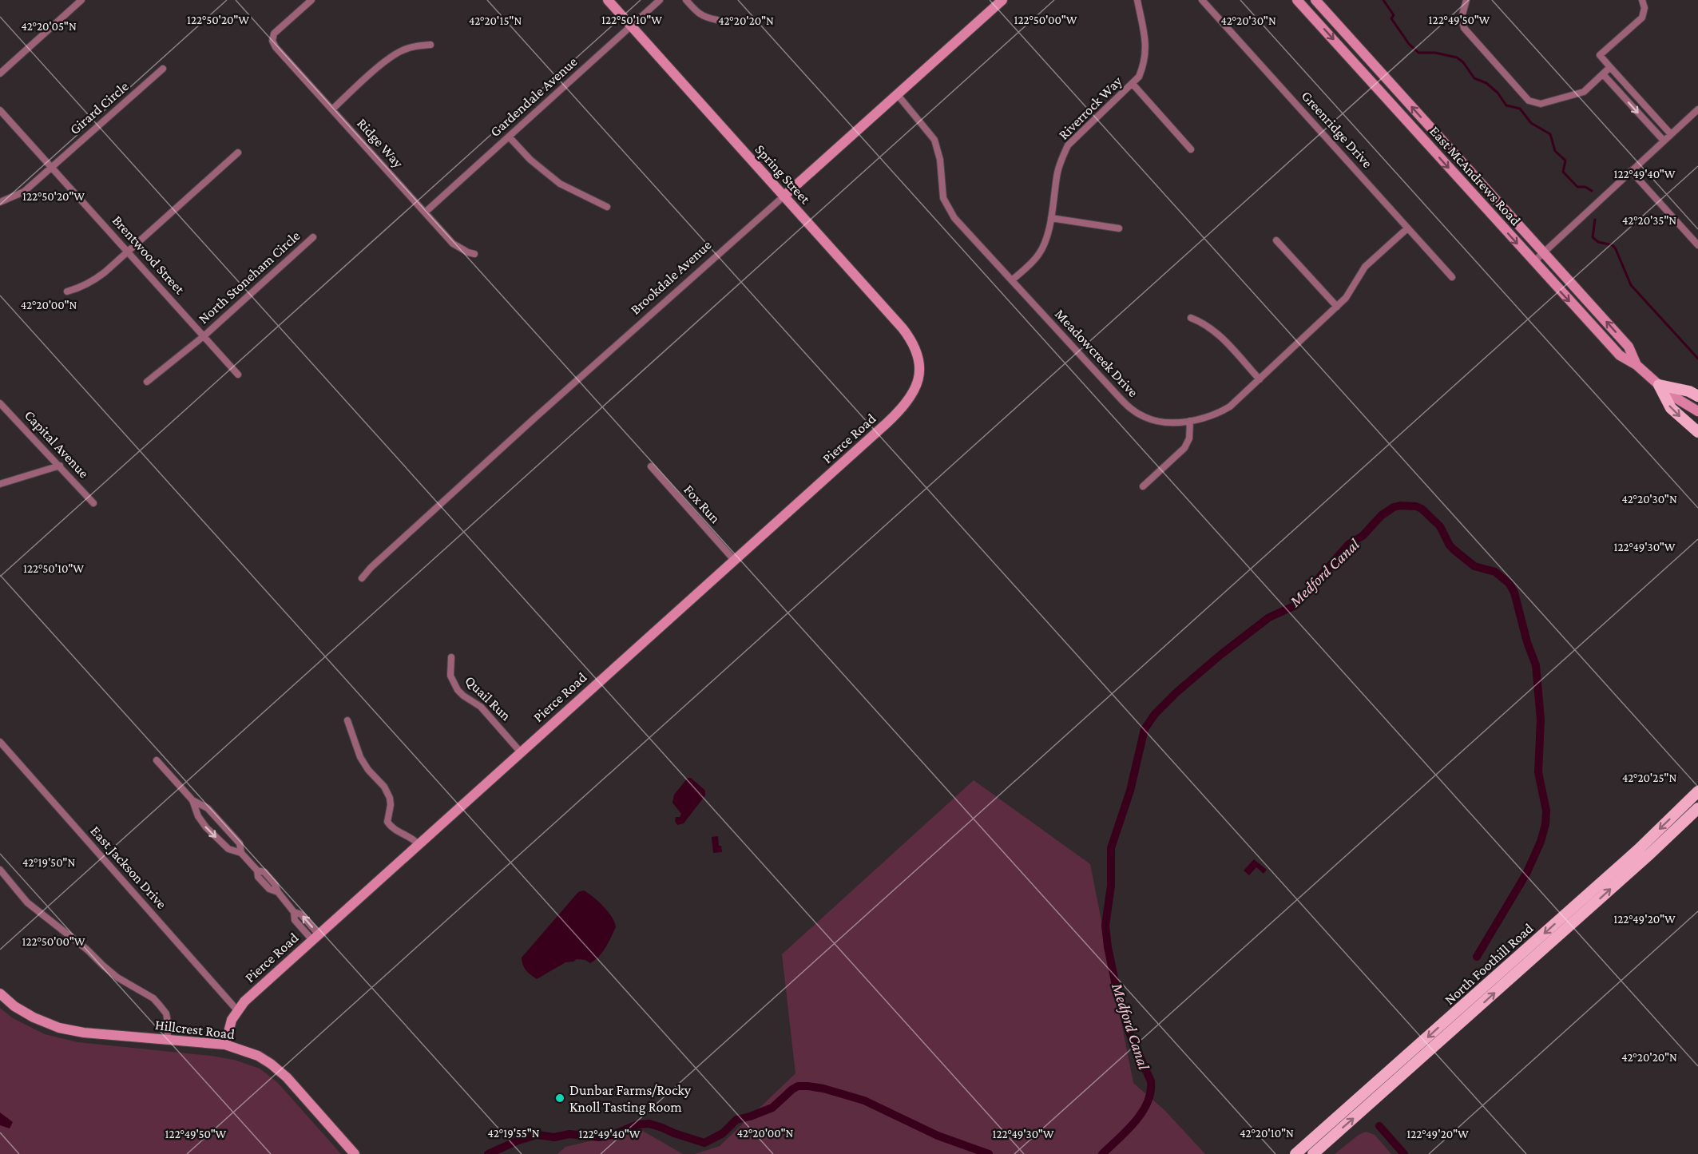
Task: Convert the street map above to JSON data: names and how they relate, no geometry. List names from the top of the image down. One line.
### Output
{"streets":{"main road":["North Foothill Road"],"street":["Gardendale Avenue","Girard Circle","Riverrock Way","Greenridge Drive","Ridge Way","Spring Street","East McAndrews Road","Brentwood Street","North Stoneham Circle","Brookdale Avenue","Meadowcreek Drive","Pierce Road","Capital Avenue","Fox Run","Quail Run","East Jackson Drive","Hillcrest Road"]},"crossings":[["Gardendale Avenue","Ridge Way"],["Gardendale Avenue","Spring Street"],["Girard Circle","Brentwood Street"],["Riverrock Way","Meadowcreek Drive"],["Greenridge Drive","Meadowcreek Drive"],["Spring Street","Brookdale Avenue"],["Spring Street","Pierce Road"],["Brentwood Street","North Stoneham Circle"],["Brookdale Avenue","Meadowcreek Drive"],["Pierce Road","Fox Run"],["Pierce Road","Quail Run"],["Pierce Road","East Jackson Drive"],["Pierce Road","Hillcrest Road"]],"water":["Medford Canal"],"places":["Dunbar Farms/Rocky Knoll Tasting Room"],"coordinates":["122°50'20\"W","122°50'10\"W","122°50'00\"W","122°49'50\"W","42°20'15\"N","42°20'20\"N","42°20'30\"N","42°20'05\"N","122°49'40\"W","42°20'35\"N","42°20'00\"N","122°49'30\"W","42°20'25\"N","42°19'50\"N","122°49'20\"W","42°19'55\"N","42°20'10\"N"]}
